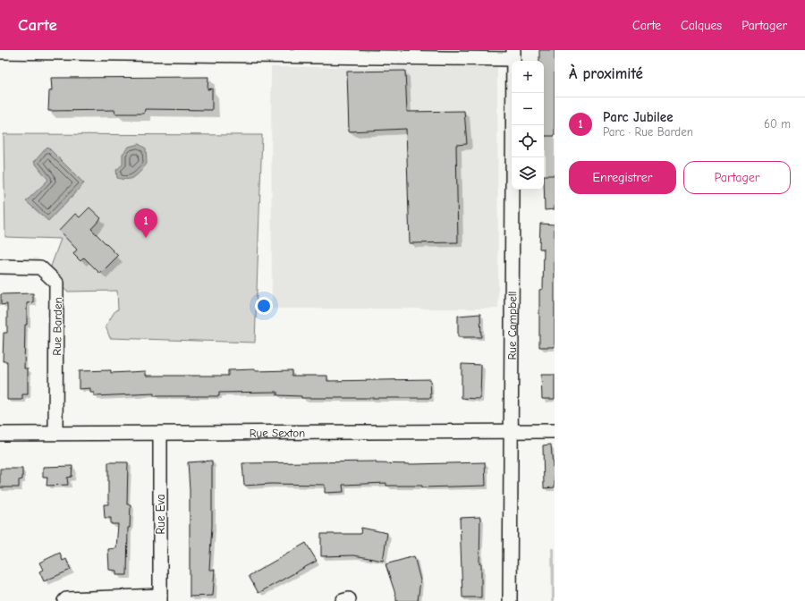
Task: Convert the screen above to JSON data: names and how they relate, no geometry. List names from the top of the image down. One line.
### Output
{"streets":{"street":["Rue Campbell","Rue Barden","Rue Sexton","Rue Eva"]},"crossings":[["Rue Campbell","Rue Sexton"],["Rue Barden","Rue Sexton"],["Rue Sexton","Rue Eva"]],"page":{"header":"Carte","nav":["Carte","Calques","Partager"],"heading":"À proximité","map_buttons":["+","−"],"list":[{"mark":"1","name":"Parc Jubilee","note":"Parc · Rue Barden","value":"60 m"}],"buttons":["Enregistrer","Partager"],"pins":"1"}}
